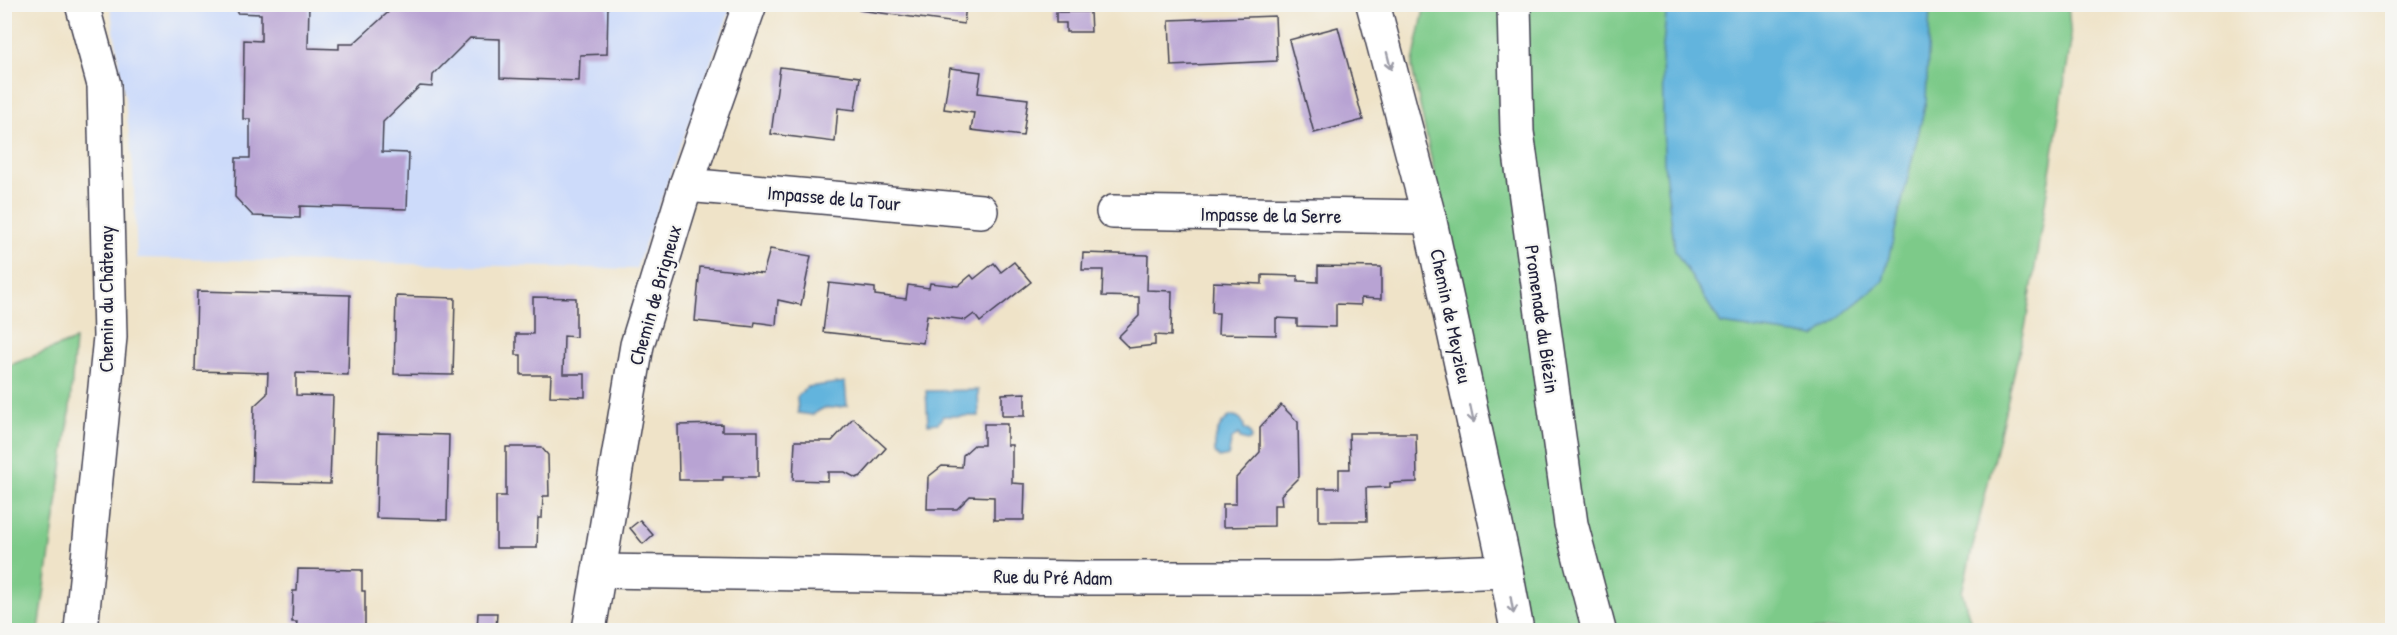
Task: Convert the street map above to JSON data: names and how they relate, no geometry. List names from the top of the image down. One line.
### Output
{"streets":{"street":["Impasse de la Tour","Impasse de la Serre","Chemin de Brigneux","Chemin du Châtenay","Chemin de Meyzieu","Promenade du Biézin","Rue du Pré Adam"]},"crossings":[["Impasse de la Tour","Chemin de Brigneux"],["Impasse de la Serre","Chemin de Meyzieu"],["Chemin de Brigneux","Rue du Pré Adam"],["Chemin de Meyzieu","Rue du Pré Adam"]],"one_way":["Chemin de Meyzieu"]}
